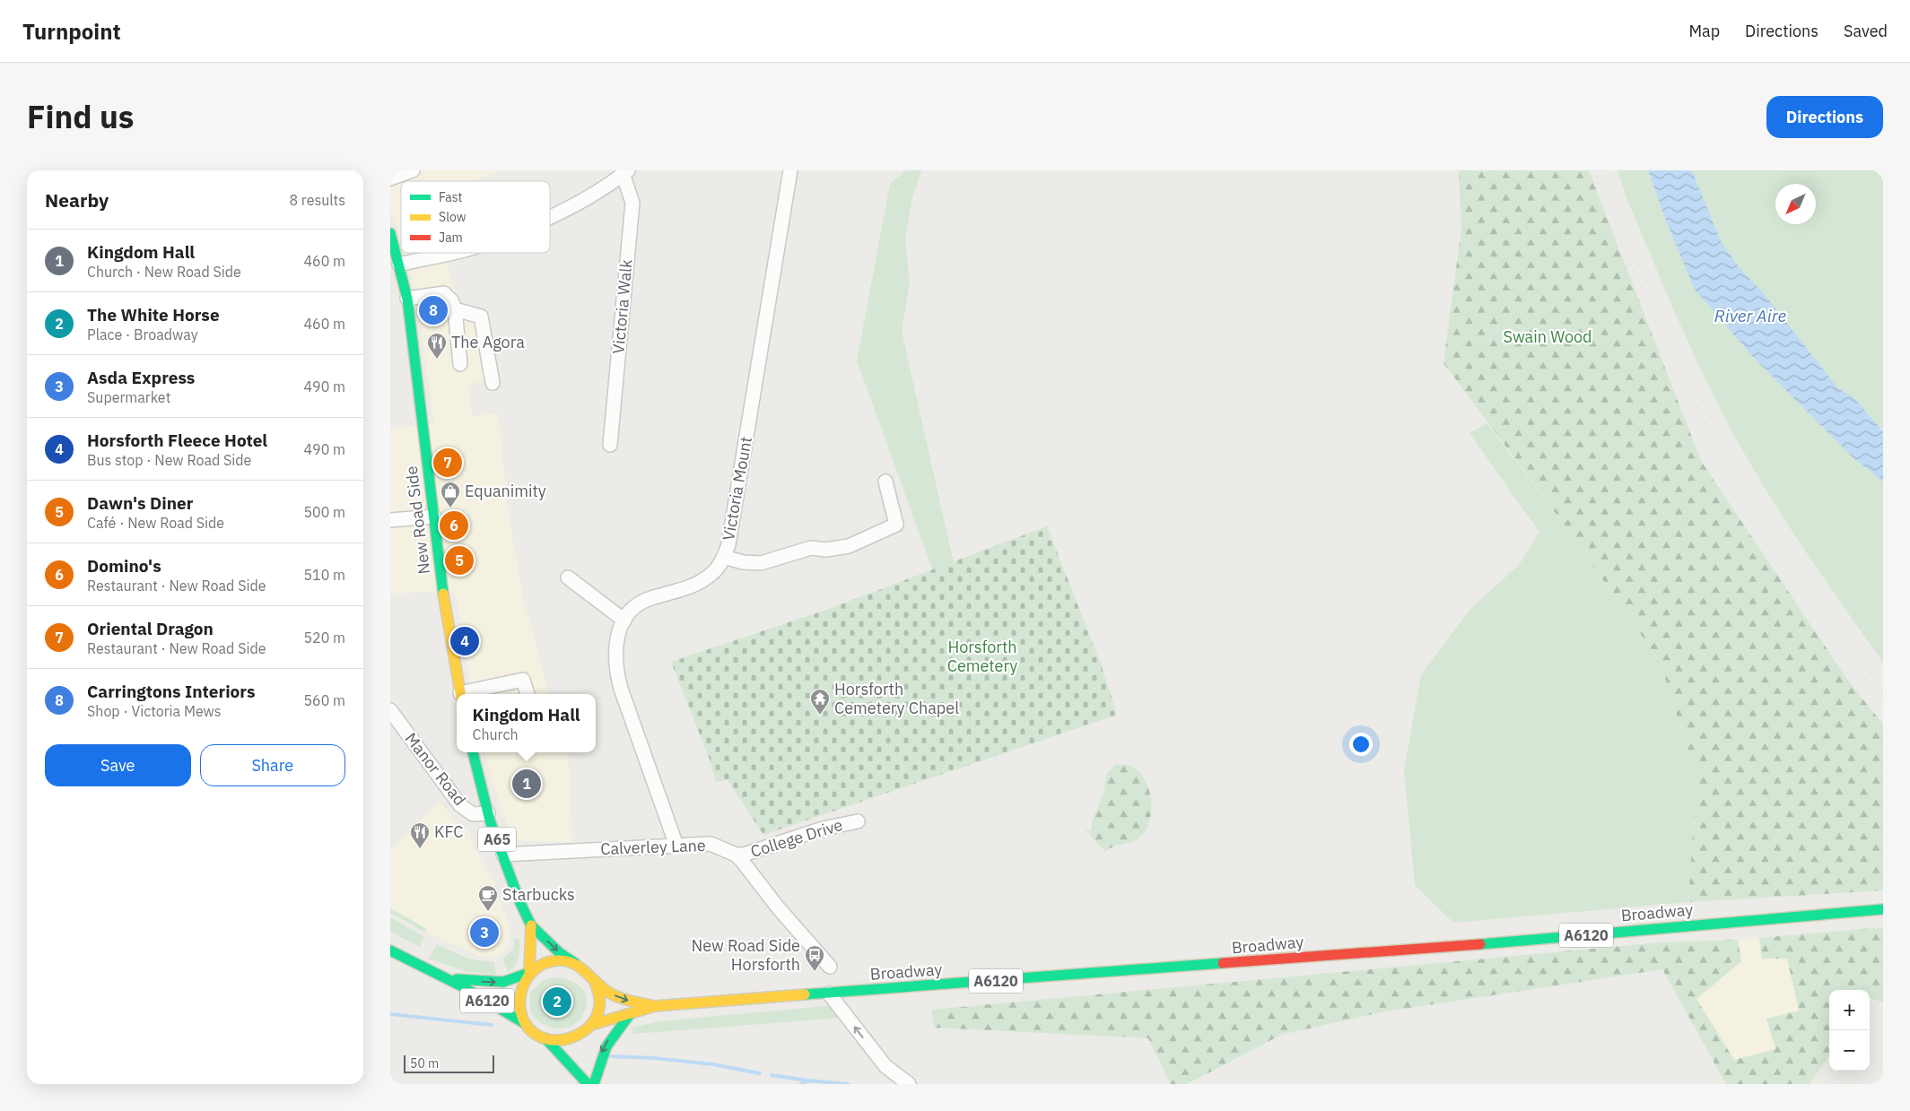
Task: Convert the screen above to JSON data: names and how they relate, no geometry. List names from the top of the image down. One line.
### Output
{"streets":{"main road":["New Road Side","A65","Broadway","A6120"],"street":["Victoria Walk","Victoria Mount","Manor Road","College Drive","Calverley Lane"]},"crossings":[["Victoria Mount","Calverley Lane"],["Manor Road","A65"],["College Drive","Calverley Lane"],["A65","Calverley Lane"],["A65","A6120"],["Broadway","A6120"]],"water":["River Aire"],"parks":["Swain Wood","Horsforth Cemetery"],"places":{"restaurant":["The Agora","KFC"],"shop":["Equanimity"],"temple":["Horsforth Cemetery Chapel"],"cafe":["Starbucks"],"bus stop":["New Road Side Horsforth"]},"legend":["Fast","Slow","Jam"],"scale_bar":"50 m","north":"bottom left","page":{"header":"Turnpoint","nav":["Map","Directions","Saved"],"title":"Find us","buttons":["Directions",["Save","Share"]],"heading":["Nearby","8 results"],"list":[{"mark":"1","name":"Kingdom Hall","note":"Church · New Road Side","value":"460 m"},{"mark":"2","name":"The White Horse","note":"Place · Broadway","value":"460 m"},{"mark":"3","name":"Asda Express","note":"Supermarket","value":"490 m"},{"mark":"4","name":"Horsforth Fleece Hotel","note":"Bus stop · New Road Side","value":"490 m"},{"mark":"5","name":"Dawn's Diner","note":"Café · New Road Side","value":"500 m"},{"mark":"6","name":"Domino's","note":"Restaurant · New Road Side","value":"510 m"},{"mark":"7","name":"Oriental Dragon","note":"Restaurant · New Road Side","value":"520 m"},{"mark":"8","name":"Carringtons Interiors","note":"Shop · Victoria Mews","value":"560 m"}],"pins":["8","7","6","5","4","1","3","2"],"popup":["Kingdom Hall","Church"],"map_buttons":["+","−"],"scale":"50 m"}}
